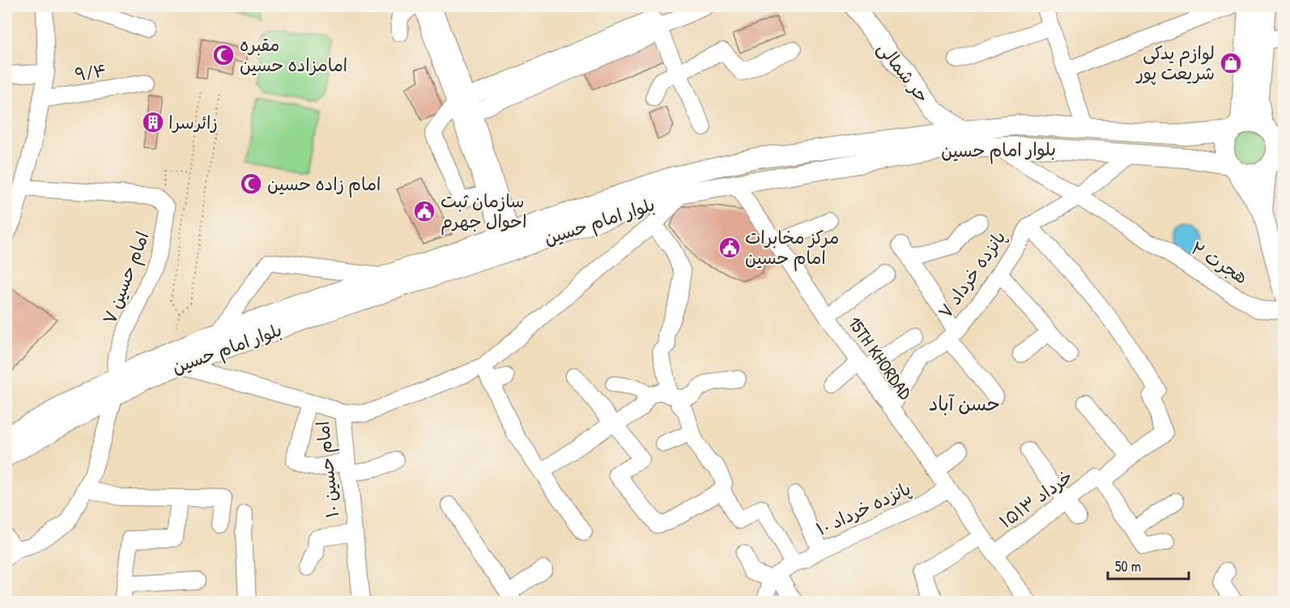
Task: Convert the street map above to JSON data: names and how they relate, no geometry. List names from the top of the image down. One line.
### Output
{"streets":{"main road":["حر شمالی","بلوار امام حسین"],"street":["۹/۴","هجرت ۲","پانزده خرداد ۷","امام حسین ۷","15TH KHORDAD","امام حسین ۱۰","۱۵خرداد ۱۳","پانزده خرداد ۱۰"]},"crossings":[["حر شمالی","بلوار امام حسین"],["بلوار امام حسین","هجرت ۲"],["بلوار امام حسین","پانزده خرداد ۷"],["بلوار امام حسین","امام حسین ۷"],["بلوار امام حسین","15TH KHORDAD"],["بلوار امام حسین","امام حسین ۱۰"],["هجرت ۲","پانزده خرداد ۷"],["پانزده خرداد ۷","15TH KHORDAD"],["15TH KHORDAD","۱۵خرداد ۱۳"],["15TH KHORDAD","پانزده خرداد ۱۰"]],"districts":["حسن آباد"],"places":{"mosque":["مقبره امامزاده حسین","امام زاده حسین"],"shop":["لوازم یدکی شریعت پور"],"building":["زائرسرا"],"public building":["سازمان ثبت احوال جهرم","مرکز مخابرات امام حسین"]},"scale_bar":"50 m"}
